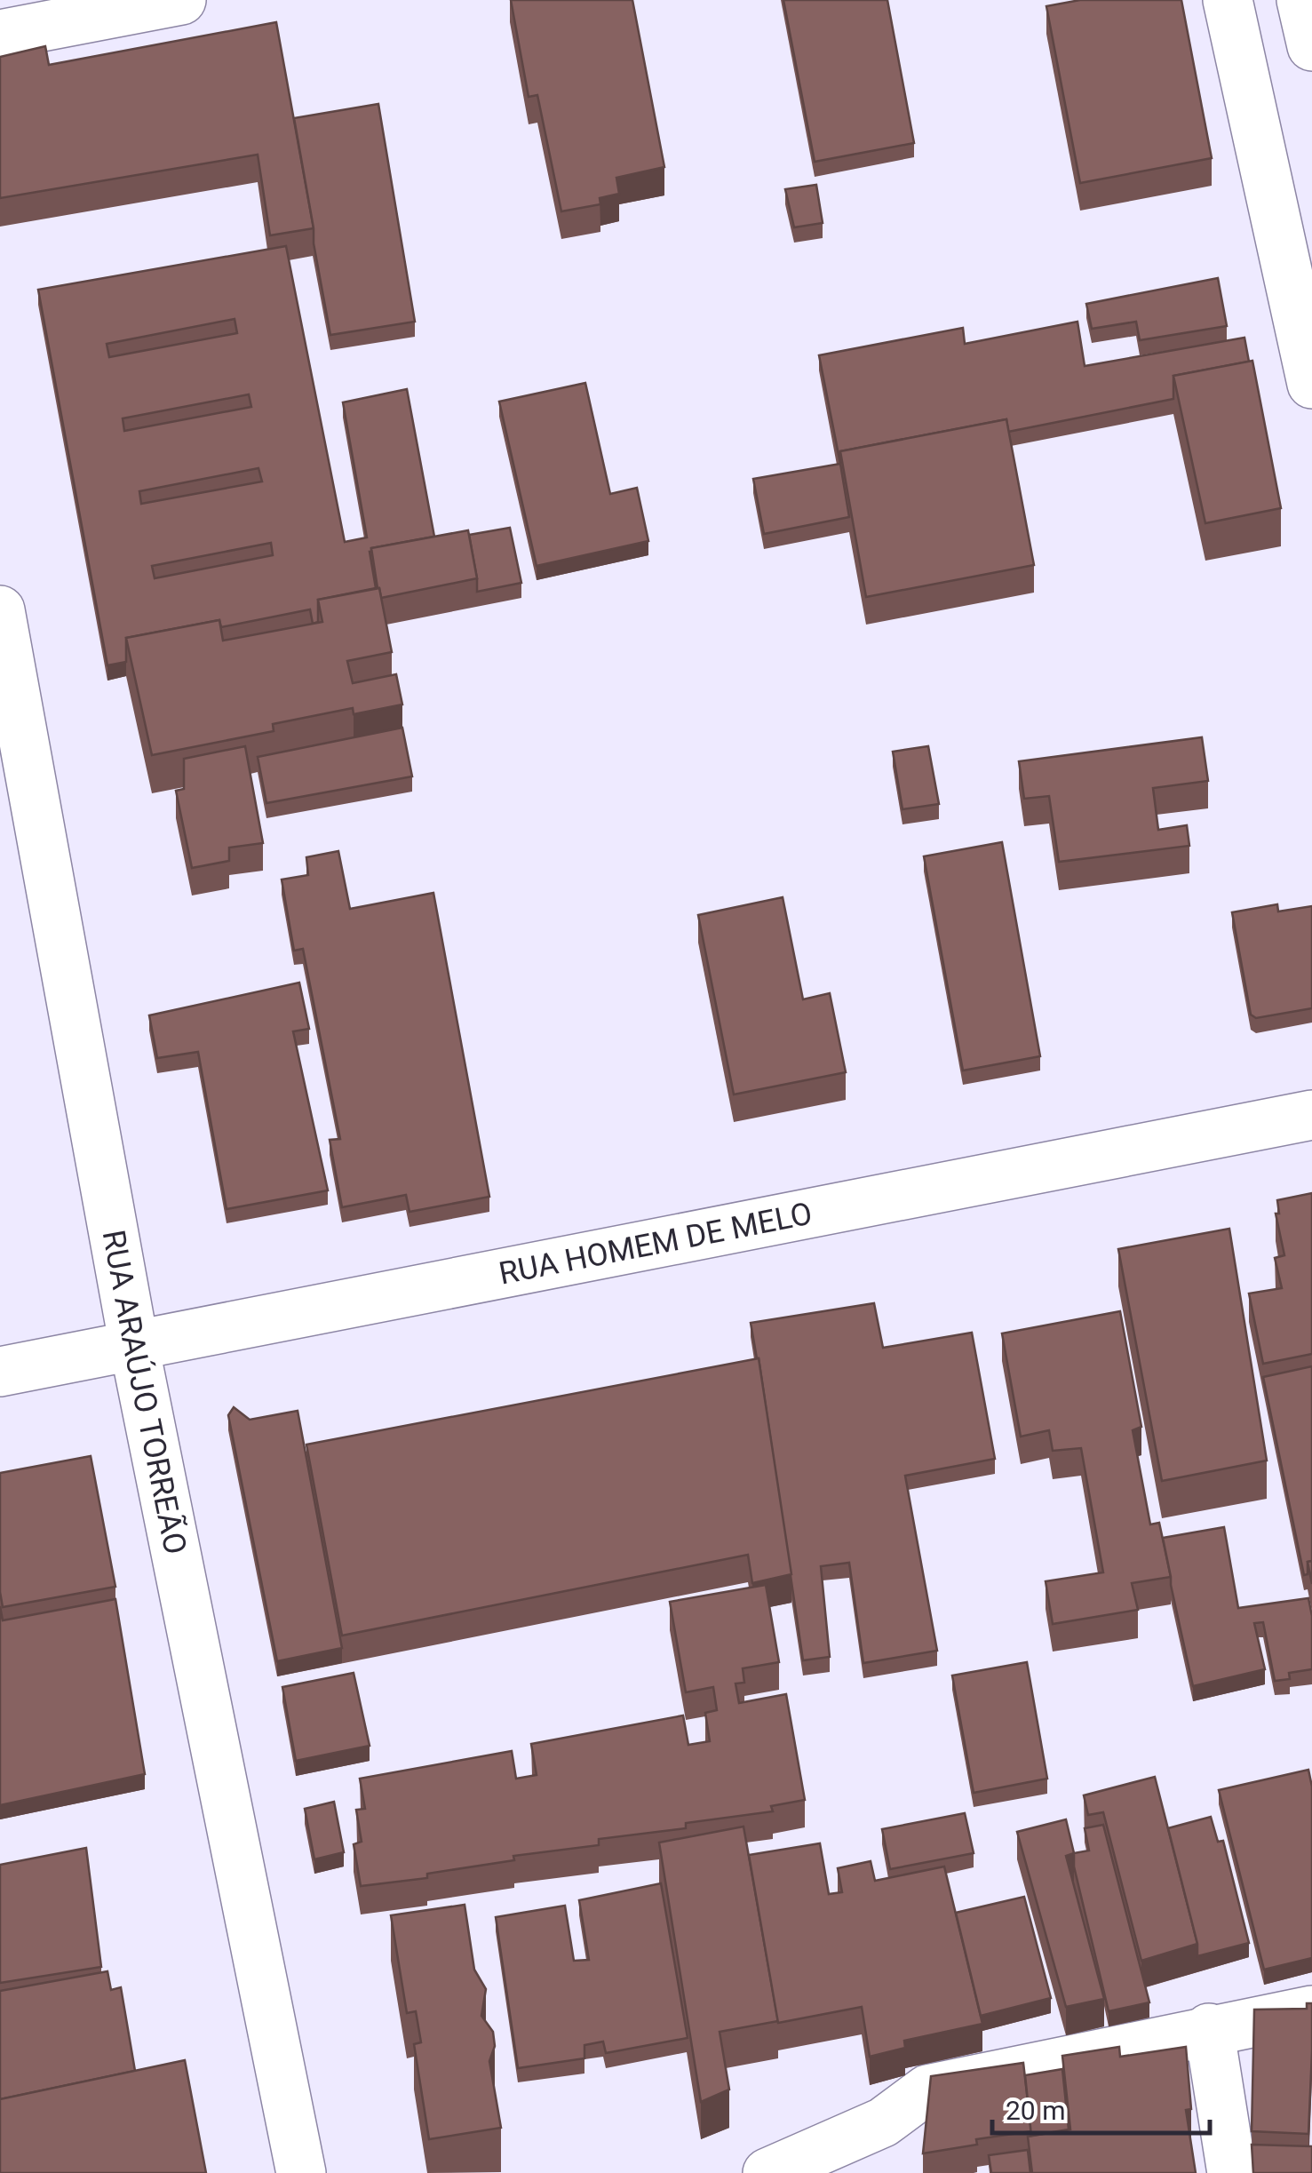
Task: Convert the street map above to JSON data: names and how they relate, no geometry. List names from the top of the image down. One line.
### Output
{"streets":{"street":["RUA HOMEM DE MELO","RUA ARAÚJO TORREÃO"]},"crossings":[["RUA HOMEM DE MELO","RUA ARAÚJO TORREÃO"]],"scale_bar":"20 m"}
